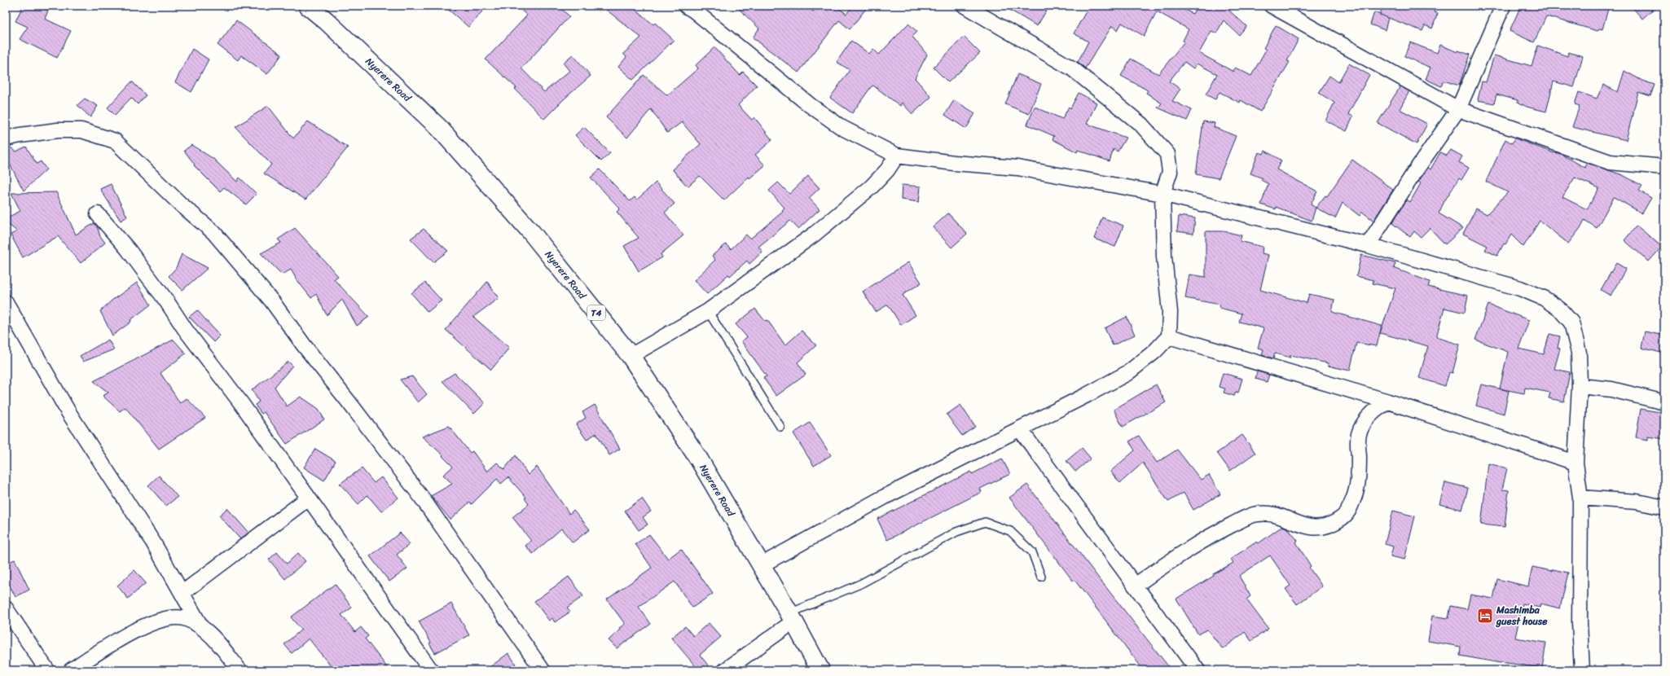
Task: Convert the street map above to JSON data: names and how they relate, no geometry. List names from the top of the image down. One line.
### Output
{"streets":{"highway":["Nyerere Road","T4"]},"places":{"hotel":["Mashimba guest house"]}}
